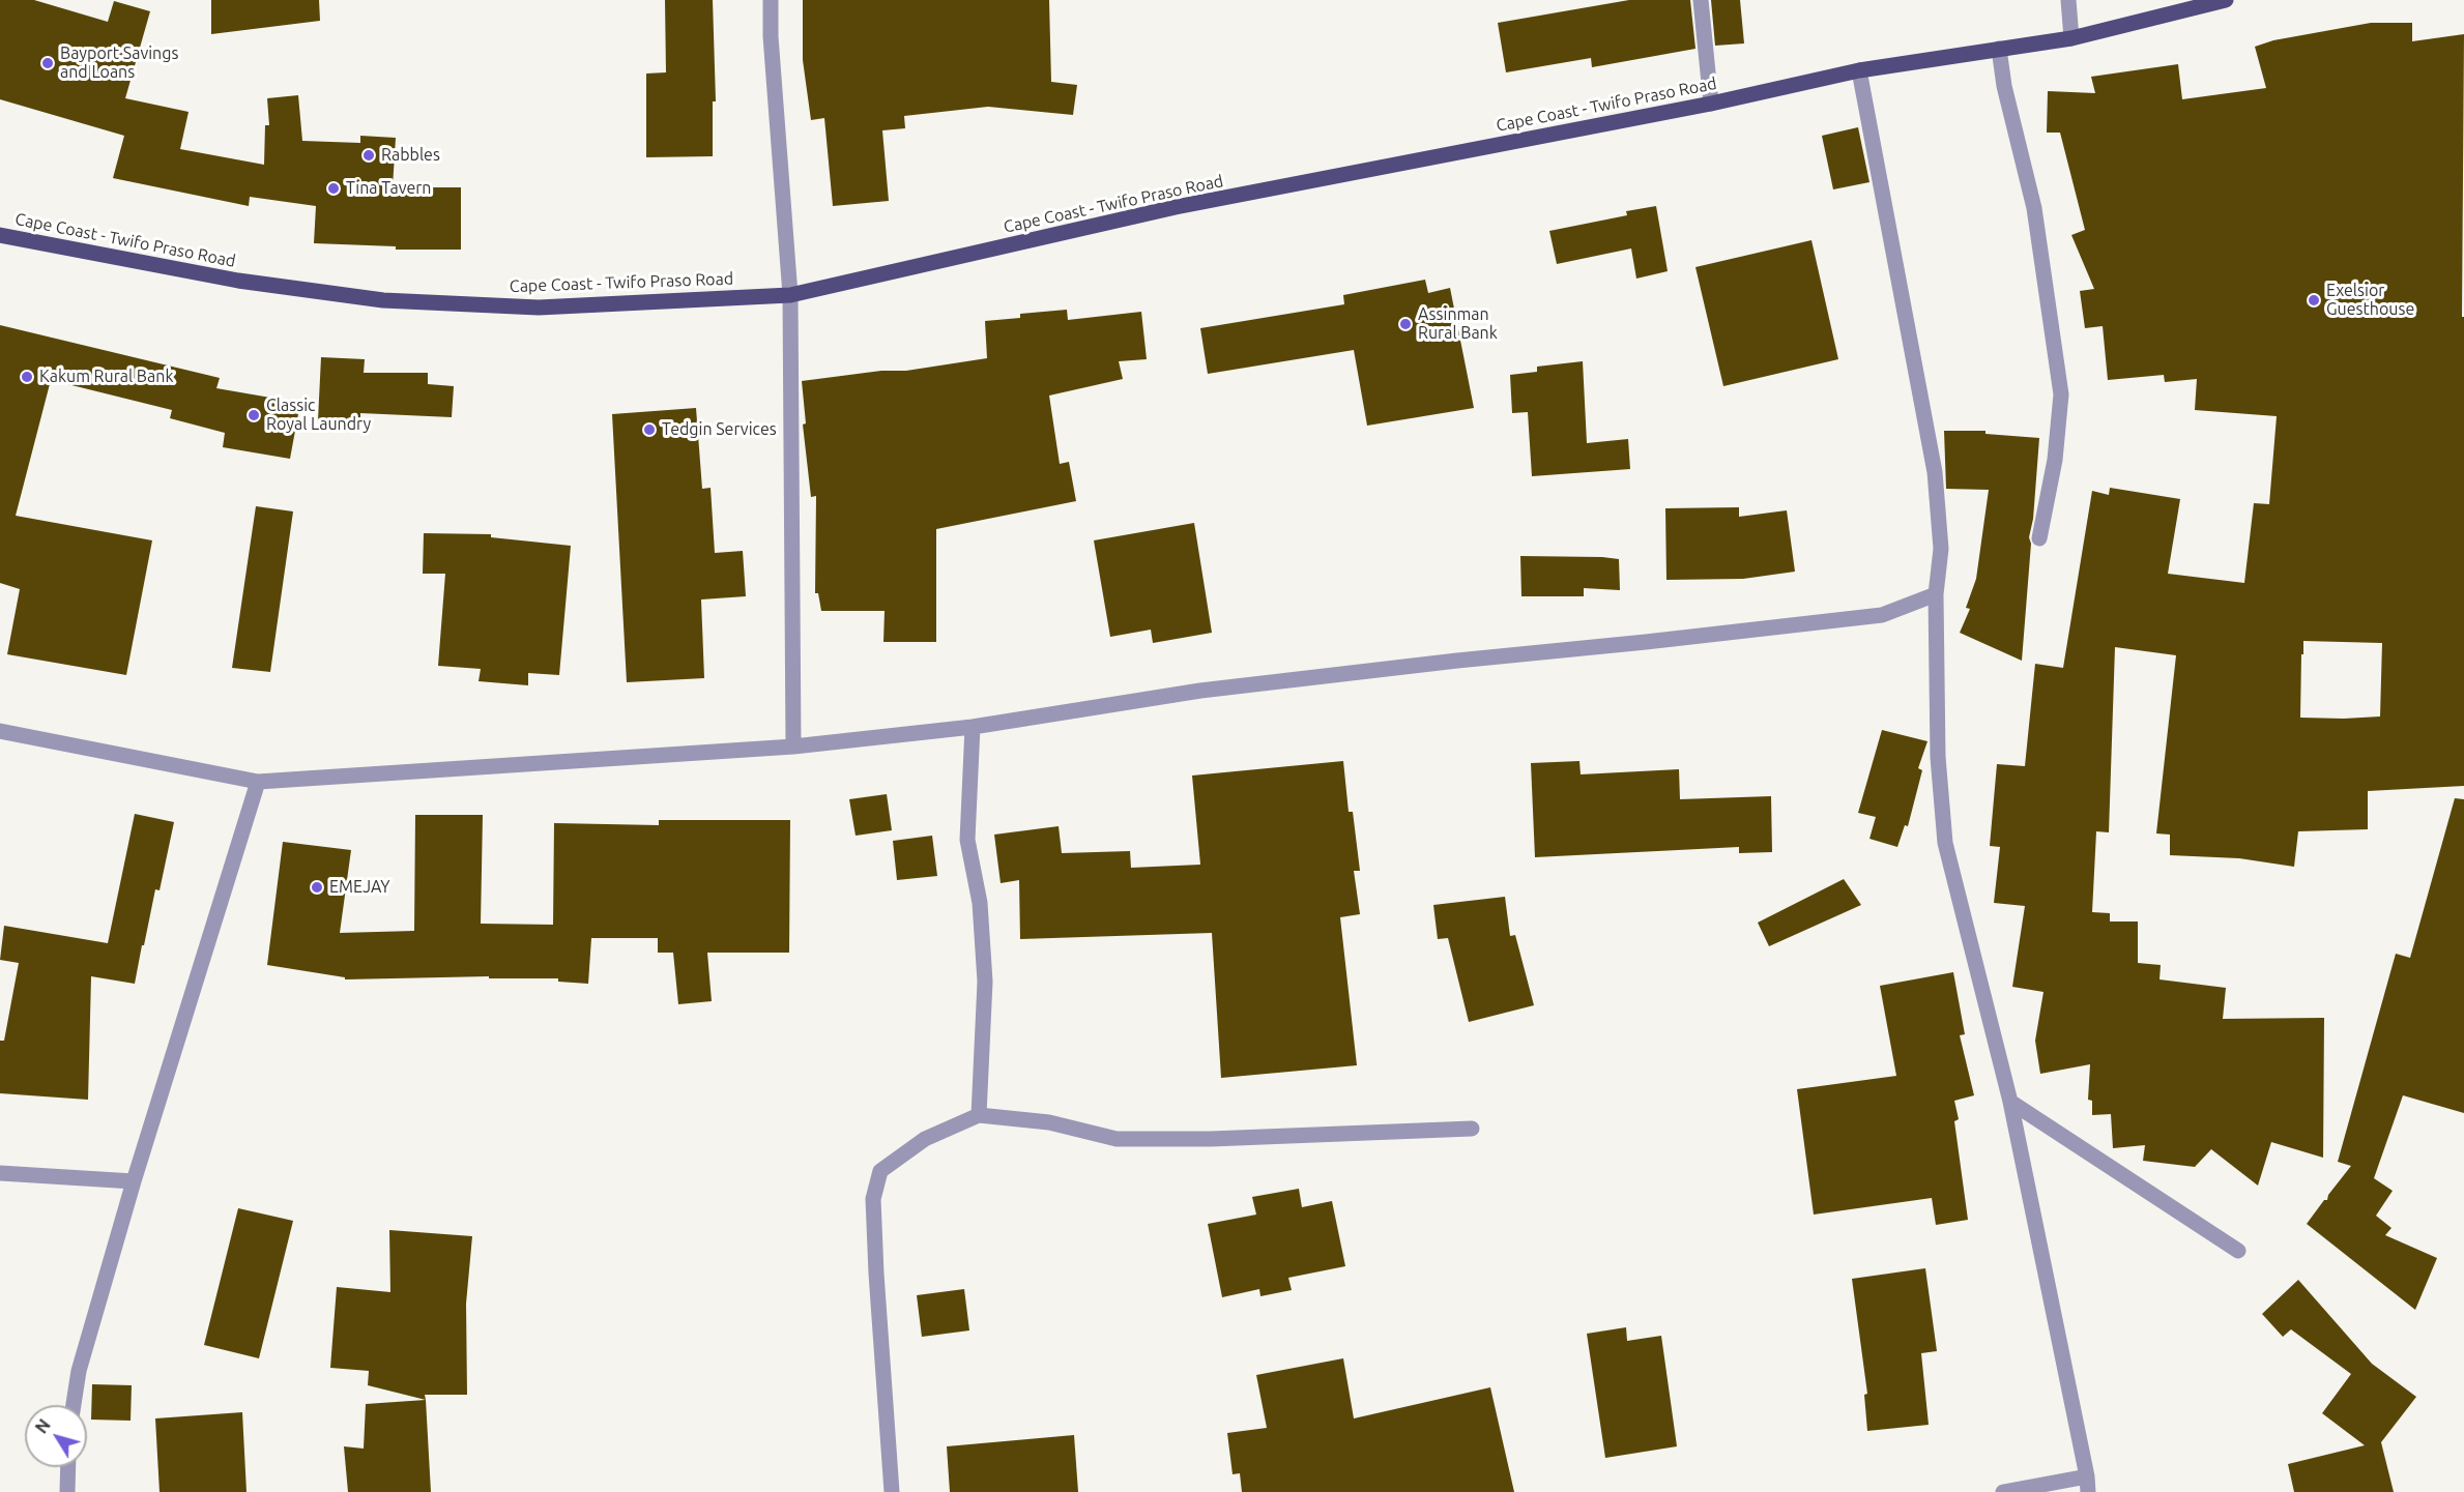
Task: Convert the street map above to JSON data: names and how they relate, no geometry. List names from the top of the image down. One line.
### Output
{"streets":{"main road":["Cape Coast - Twifo Praso Road"]},"places":["Bayport Savings and Loans","Rabbles","Tina Tavern","Exelsior Guesthouse","Assinman Rural Bank","Kakum Rural Bank","Classic Royal Laundry","Tedgin Services","EMEJAY"],"north":"top left"}
